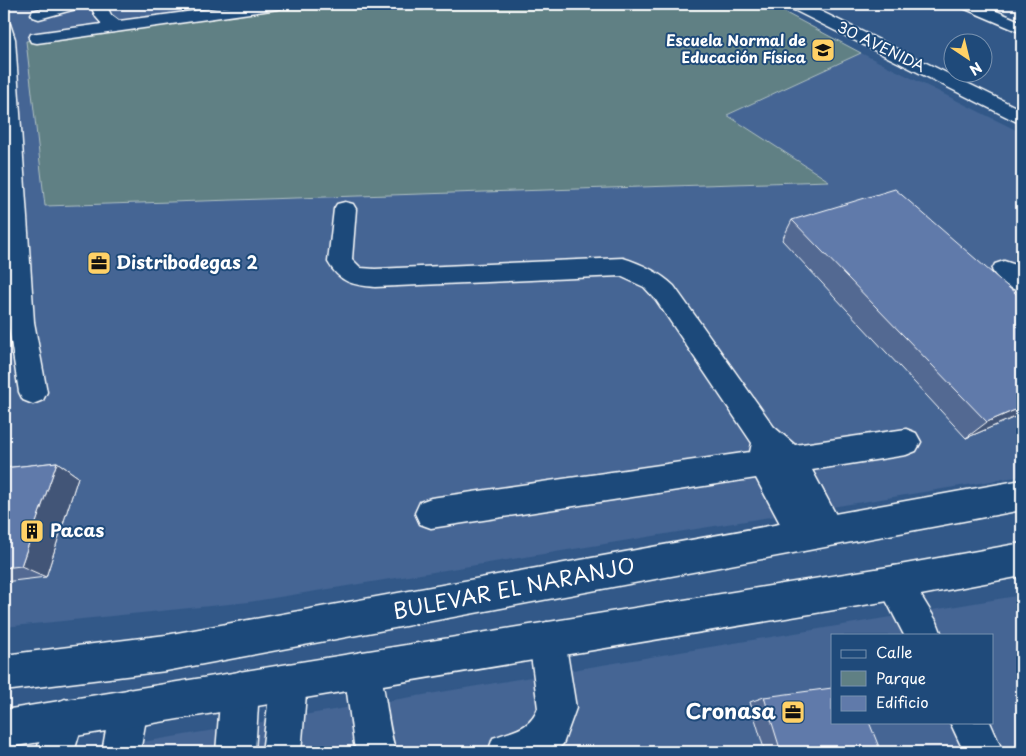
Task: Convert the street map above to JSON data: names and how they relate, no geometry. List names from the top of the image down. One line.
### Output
{"streets":{"main road":["30 AVENIDA","BULEVAR EL NARANJO"]},"places":{"school or university":["Escuela Normal de Educación Física"],"office":["Distribodegas 2","Cronasa"],"building":["Pacas"]},"legend":["Calle","Parque","Edificio"],"north":"bottom right"}
